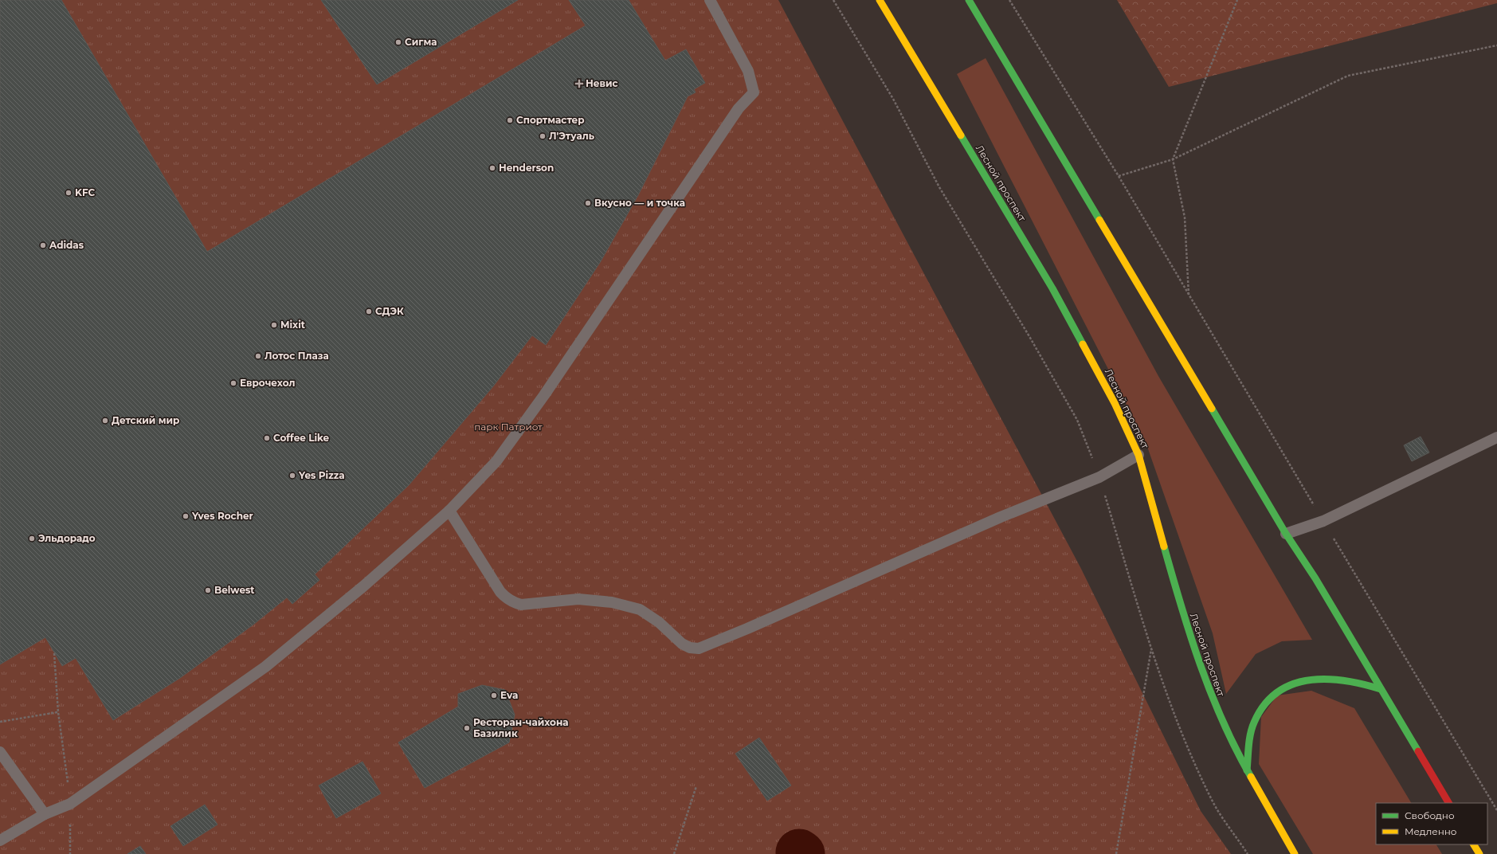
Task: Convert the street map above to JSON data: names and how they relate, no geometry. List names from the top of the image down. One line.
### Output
{"streets":{"main road":["Лесной проспект"]},"parks":["парк Патриот"],"places":{"other":["Сигма","Спортмастер","Л'Этуаль","Henderson","KFC","Вкусно — и точка","Adidas","СДЭК","Mixit","Лотос Плаза","Еврочехол","Детский мир","Coffee Like","Yes Pizza","Yves Rocher","Эльдорадо","Belwest","Eva","Ресторан-чайхона Базилик"],"health":["Невис"]},"legend":["Свободно","Медленно"]}
